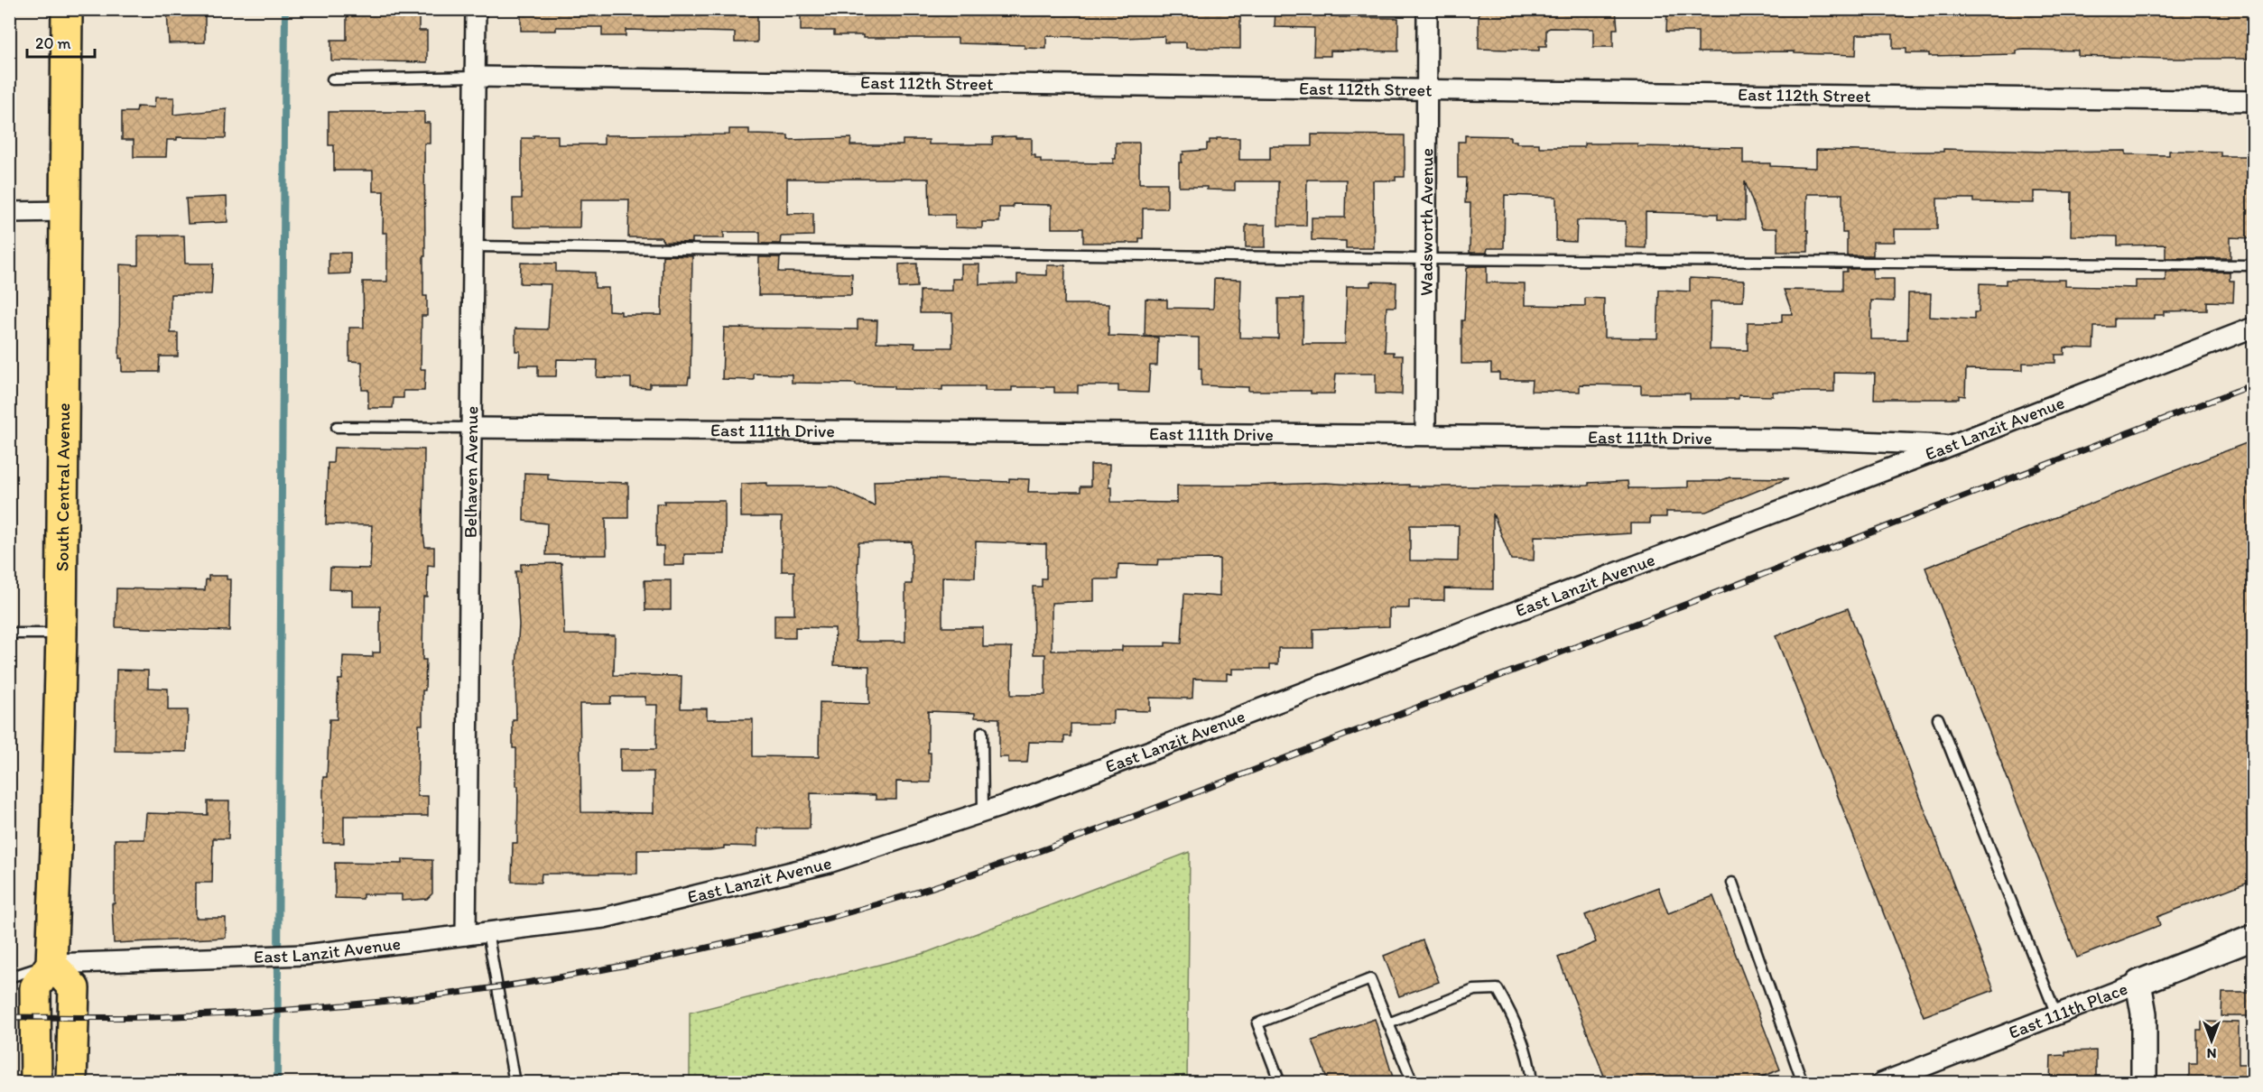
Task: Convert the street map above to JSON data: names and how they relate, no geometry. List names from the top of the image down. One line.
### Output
{"streets":{"main road":["South Central Avenue"],"street":["East 112th Street","Wadsworth Avenue","East Lanzit Avenue","East 111th Drive","Belhaven Avenue","East 111th Place"]},"crossings":[["East 112th Street","Wadsworth Avenue"],["East 112th Street","Belhaven Avenue"],["Wadsworth Avenue","East 111th Drive"],["East Lanzit Avenue","East 111th Drive"],["East Lanzit Avenue","Belhaven Avenue"],["East Lanzit Avenue","South Central Avenue"],["East 111th Drive","Belhaven Avenue"]],"scale_bar":"20 m","north":"bottom"}
